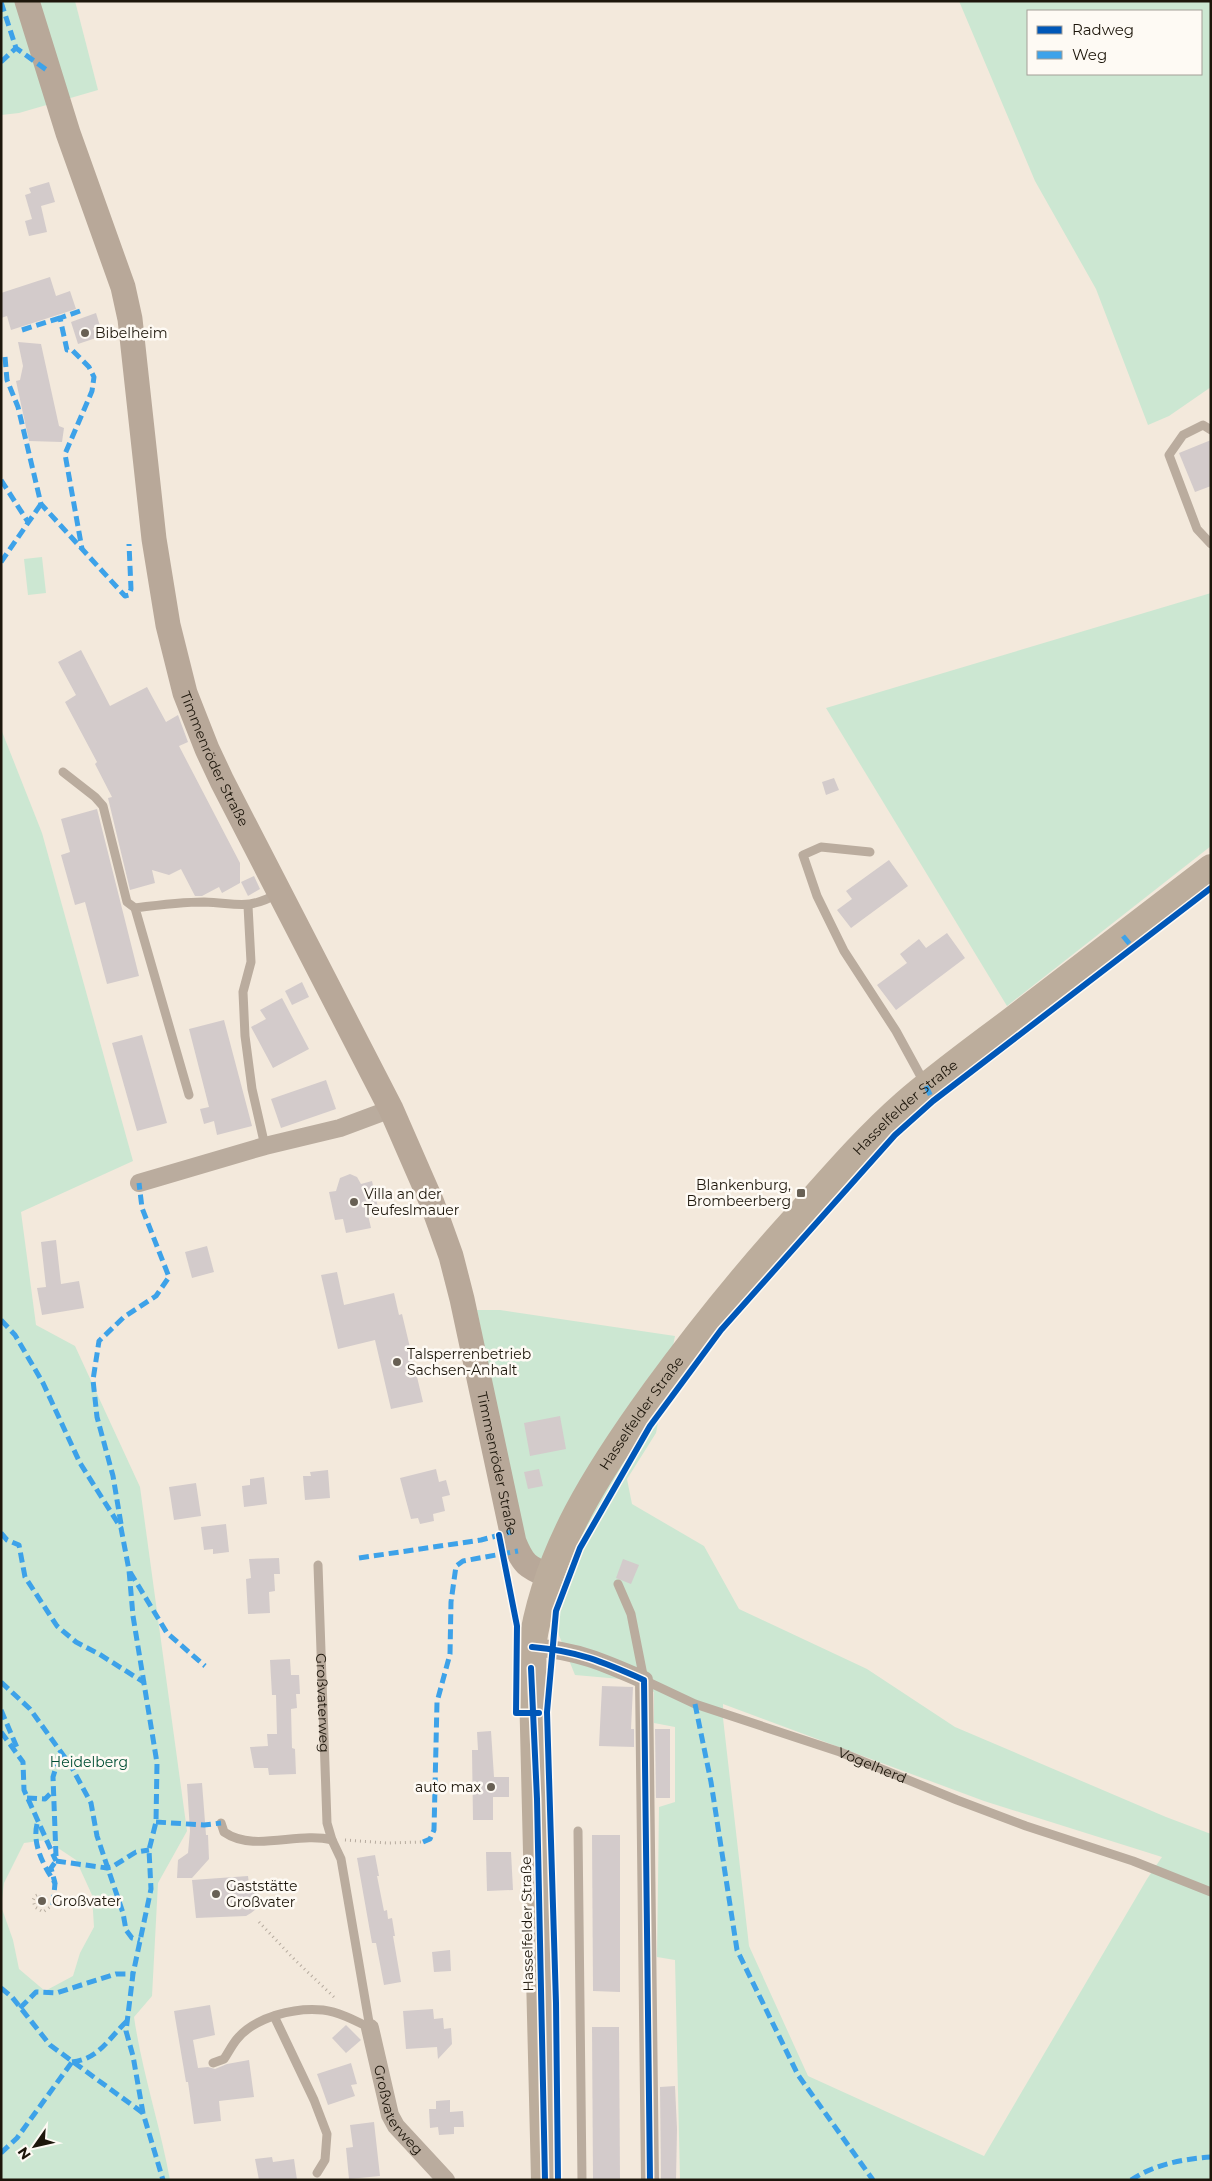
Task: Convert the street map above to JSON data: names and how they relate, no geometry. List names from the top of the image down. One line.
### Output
{"streets":{"main road":["Timmenröder Straße","Hasselfelder Straße"],"street":["Großvaterweg","Vogelherd"]},"crossings":[["Timmenröder Straße","Hasselfelder Straße"],["Hasselfelder Straße","Vogelherd"]],"parks":["Heidelberg"],"places":{"other":["Bibelheim","Villa an der Teufeslmauer","Talsperrenbetrieb Sachsen-Anhalt","auto max","Gaststätte Großvater","Großvater"],"transit":["Blankenburg, Brombeerberg"]},"legend":["Radweg","Weg"],"north":"bottom left"}
